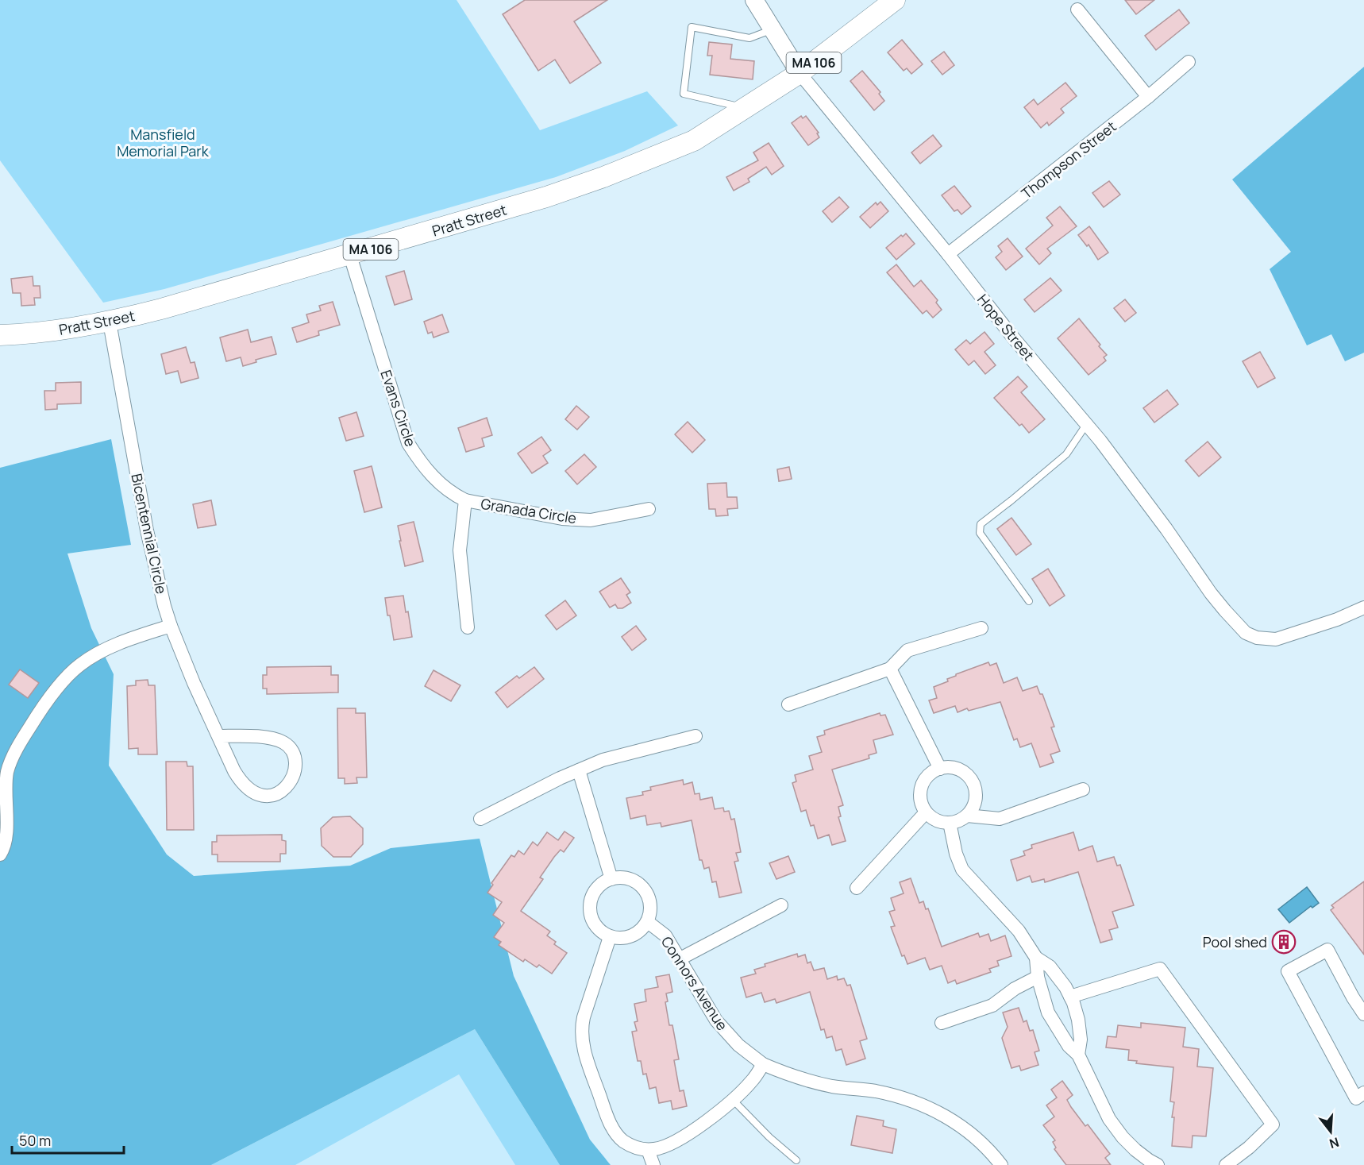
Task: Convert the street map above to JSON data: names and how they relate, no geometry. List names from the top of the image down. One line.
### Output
{"streets":{"main road":["MA 106","Pratt Street","Hope Street"],"street":["Thompson Street","Evans Circle","Granada Circle","Bicentennial Circle","Connors Avenue"]},"crossings":[["Thompson Street","Hope Street"],["Pratt Street","Hope Street"],["Pratt Street","Evans Circle"],["Pratt Street","Bicentennial Circle"],["Evans Circle","Granada Circle"]],"parks":["Mansfield Memorial Park"],"places":{"building":["Pool shed"]},"scale_bar":"50 m","north":"bottom"}
